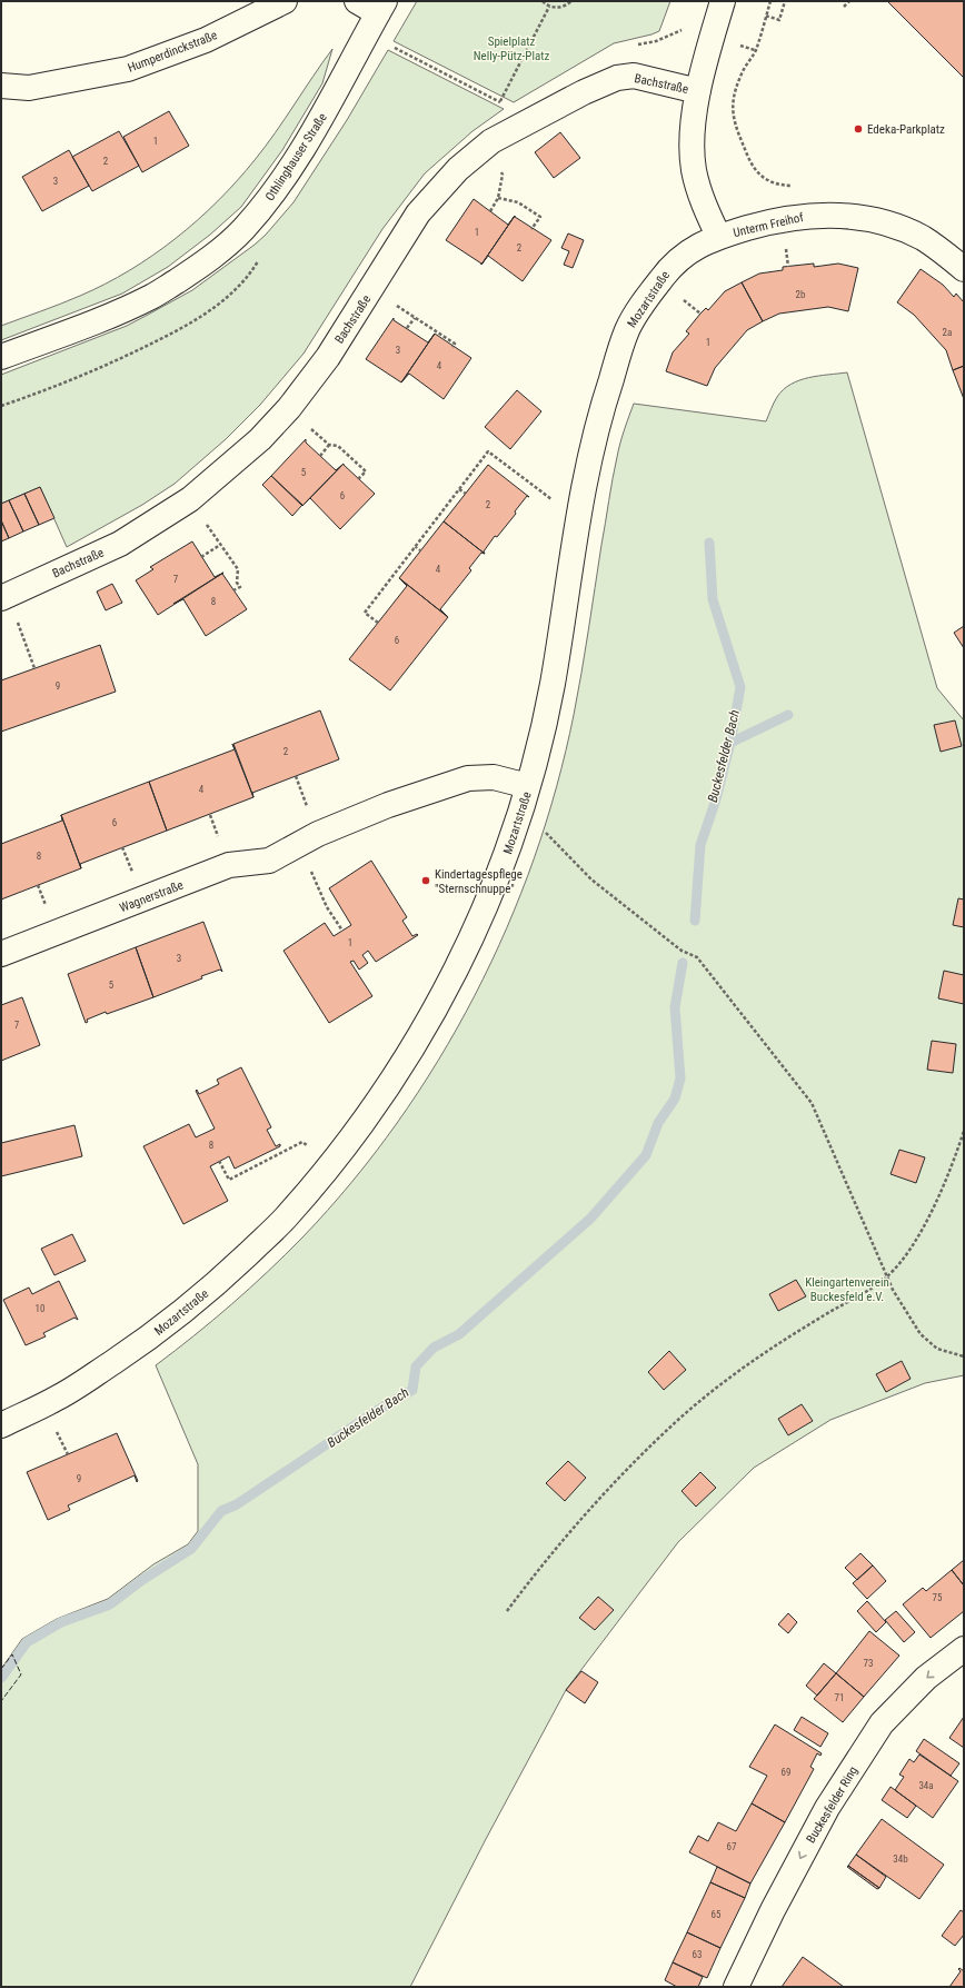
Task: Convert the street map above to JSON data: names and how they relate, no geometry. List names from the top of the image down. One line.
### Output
{"streets":{"street":["Humperdinckstraße","Bachstraße","Othlinghauser Straße","Unterm Freihof","Mozartstraße","Wagnerstraße","Buckesfelder Ring"]},"crossings":[["Unterm Freihof","Mozartstraße"],["Mozartstraße","Wagnerstraße"]],"one_way":["Buckesfelder Ring"],"water":["Buckesfelder Bach"],"parks":["Spielplatz Nelly-Pütz-Platz","Kleingartenverein Buckesfeld e.V."],"places":["Edeka-Parkplatz","Kindertagespflege \"Sternschnuppe\""],"house_numbers":["1","2","3","1","2","2b","2a","1","3","4","5","6","2","4","7","8","6","9","2","4","6","8","1","3","5","7","8","10","9","75","73","71","69","34a","67","34b","65","63"]}
